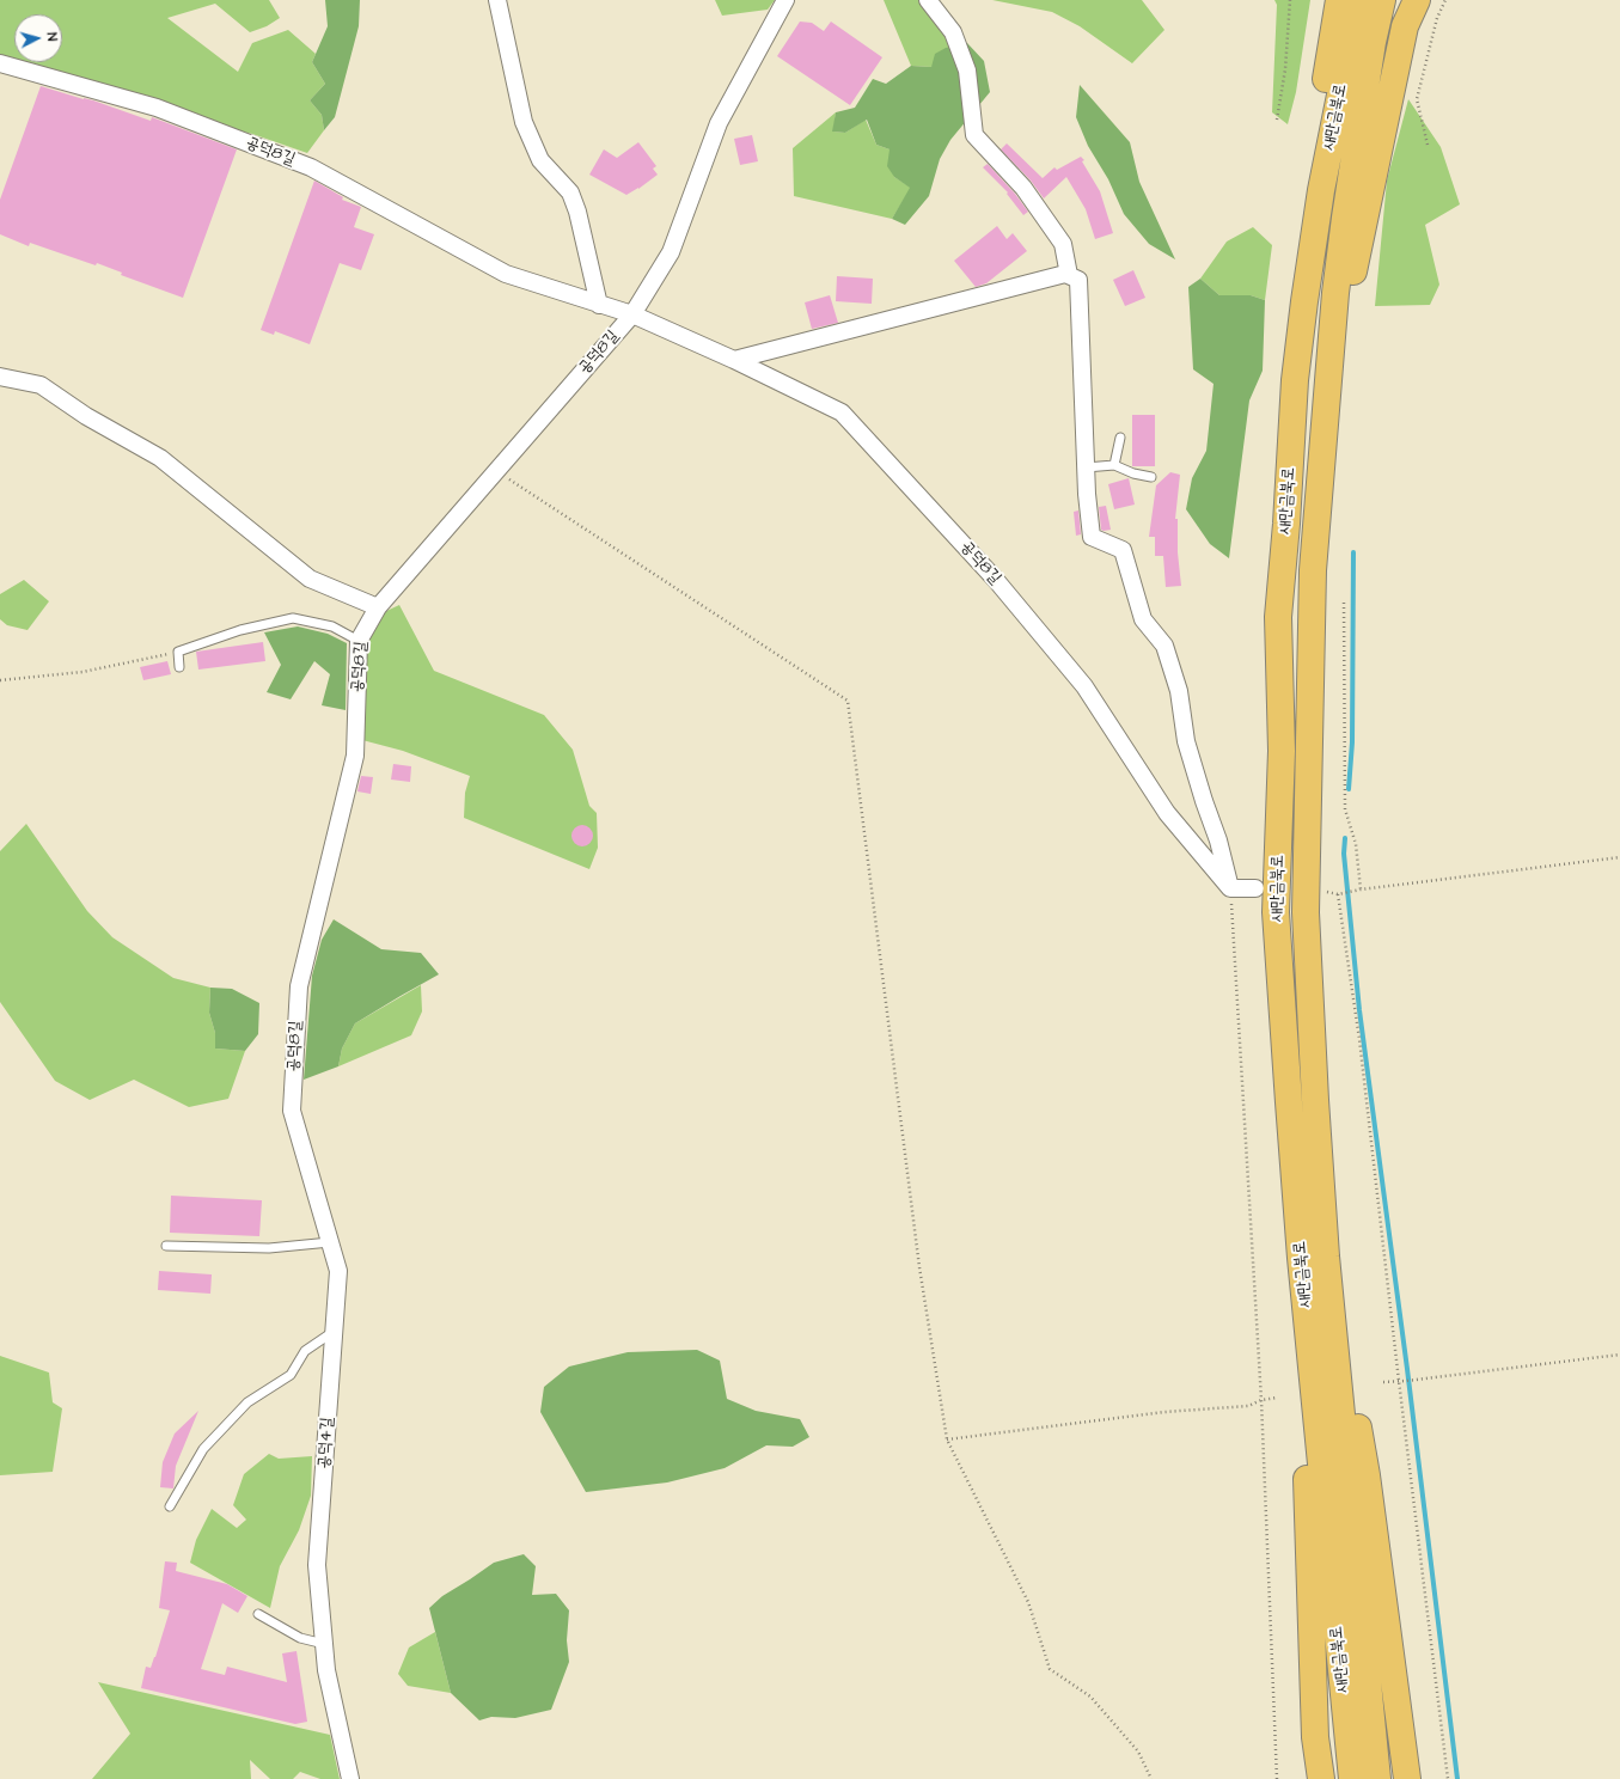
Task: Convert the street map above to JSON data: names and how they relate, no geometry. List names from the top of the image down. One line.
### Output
{"streets":{"highway":["새만금북로"],"street":["공덕8길","공덕4길"]},"crossings":[["공덕8길","공덕4길"]],"north":"right"}
